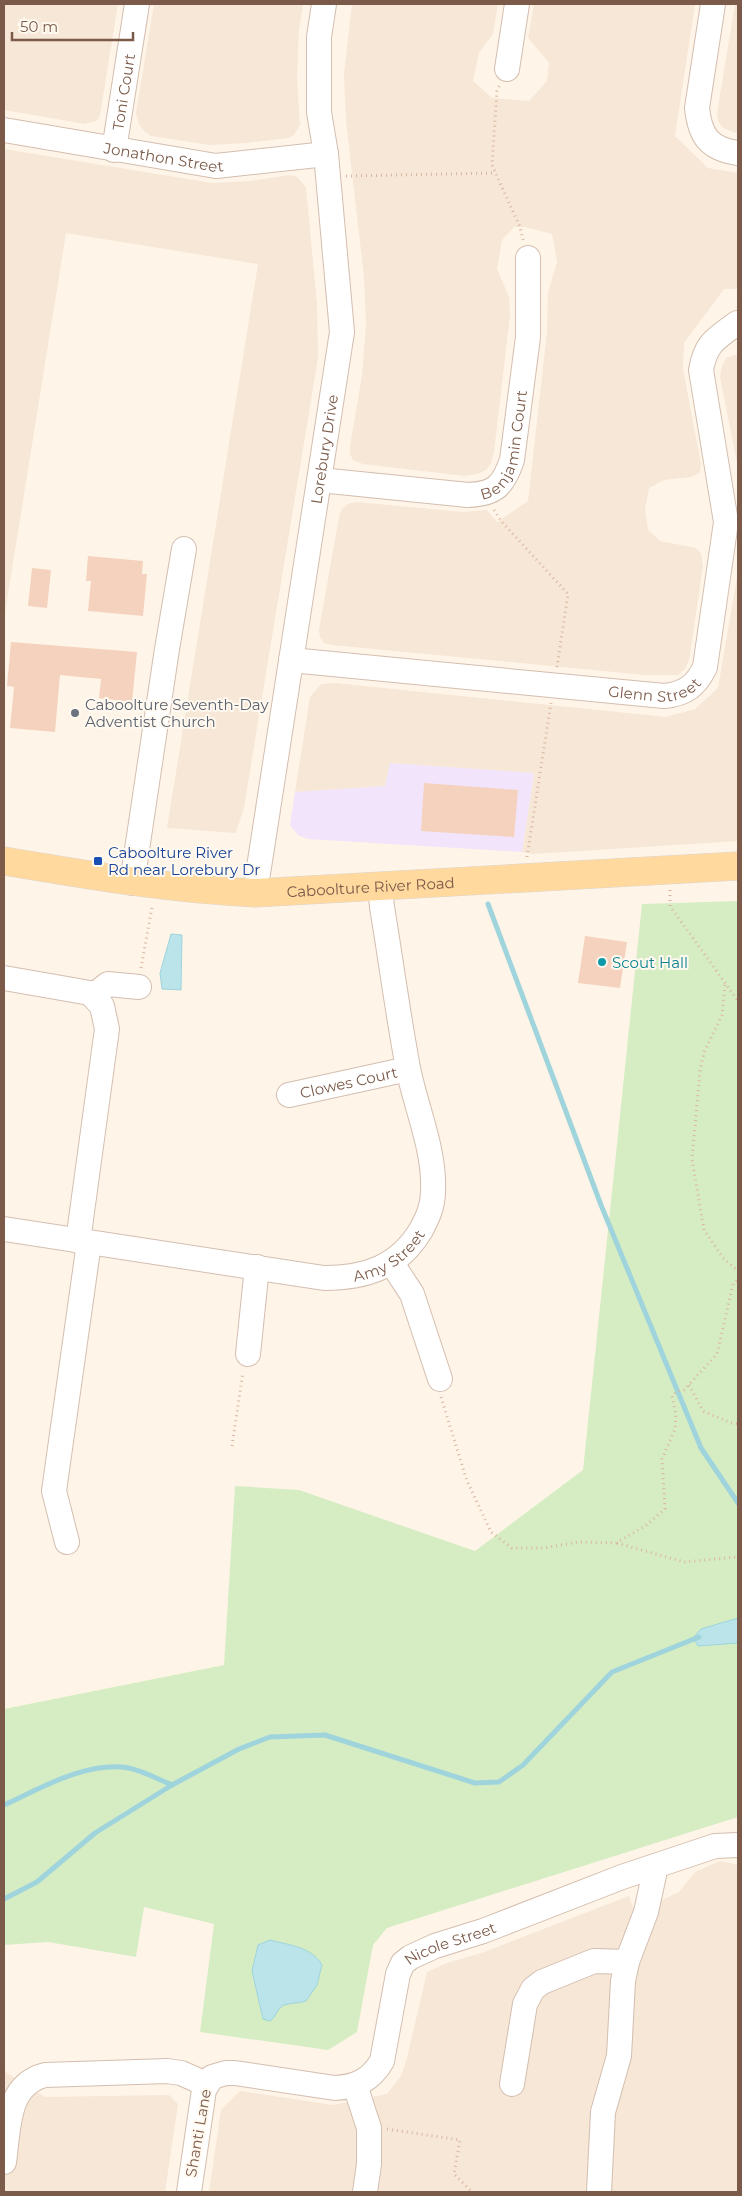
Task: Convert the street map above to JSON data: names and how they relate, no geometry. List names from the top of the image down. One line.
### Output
{"streets":{"main road":["Caboolture River Road"],"street":["Toni Court","Jonathon Street","Benjamin Court","Lorebury Drive","Glenn Street","Clowes Court","Amy Street","Nicole Street","Shanti Lane"]},"crossings":[["Toni Court","Jonathon Street"],["Jonathon Street","Lorebury Drive"],["Benjamin Court","Lorebury Drive"],["Lorebury Drive","Glenn Street"],["Lorebury Drive","Caboolture River Road"],["Caboolture River Road","Amy Street"],["Clowes Court","Amy Street"],["Nicole Street","Shanti Lane"]],"places":{"other":["Caboolture Seventh-Day Adventist Church","Scout Hall"],"transit":["Caboolture River Rd near Lorebury Dr"]},"scale_bar":"50 m"}
